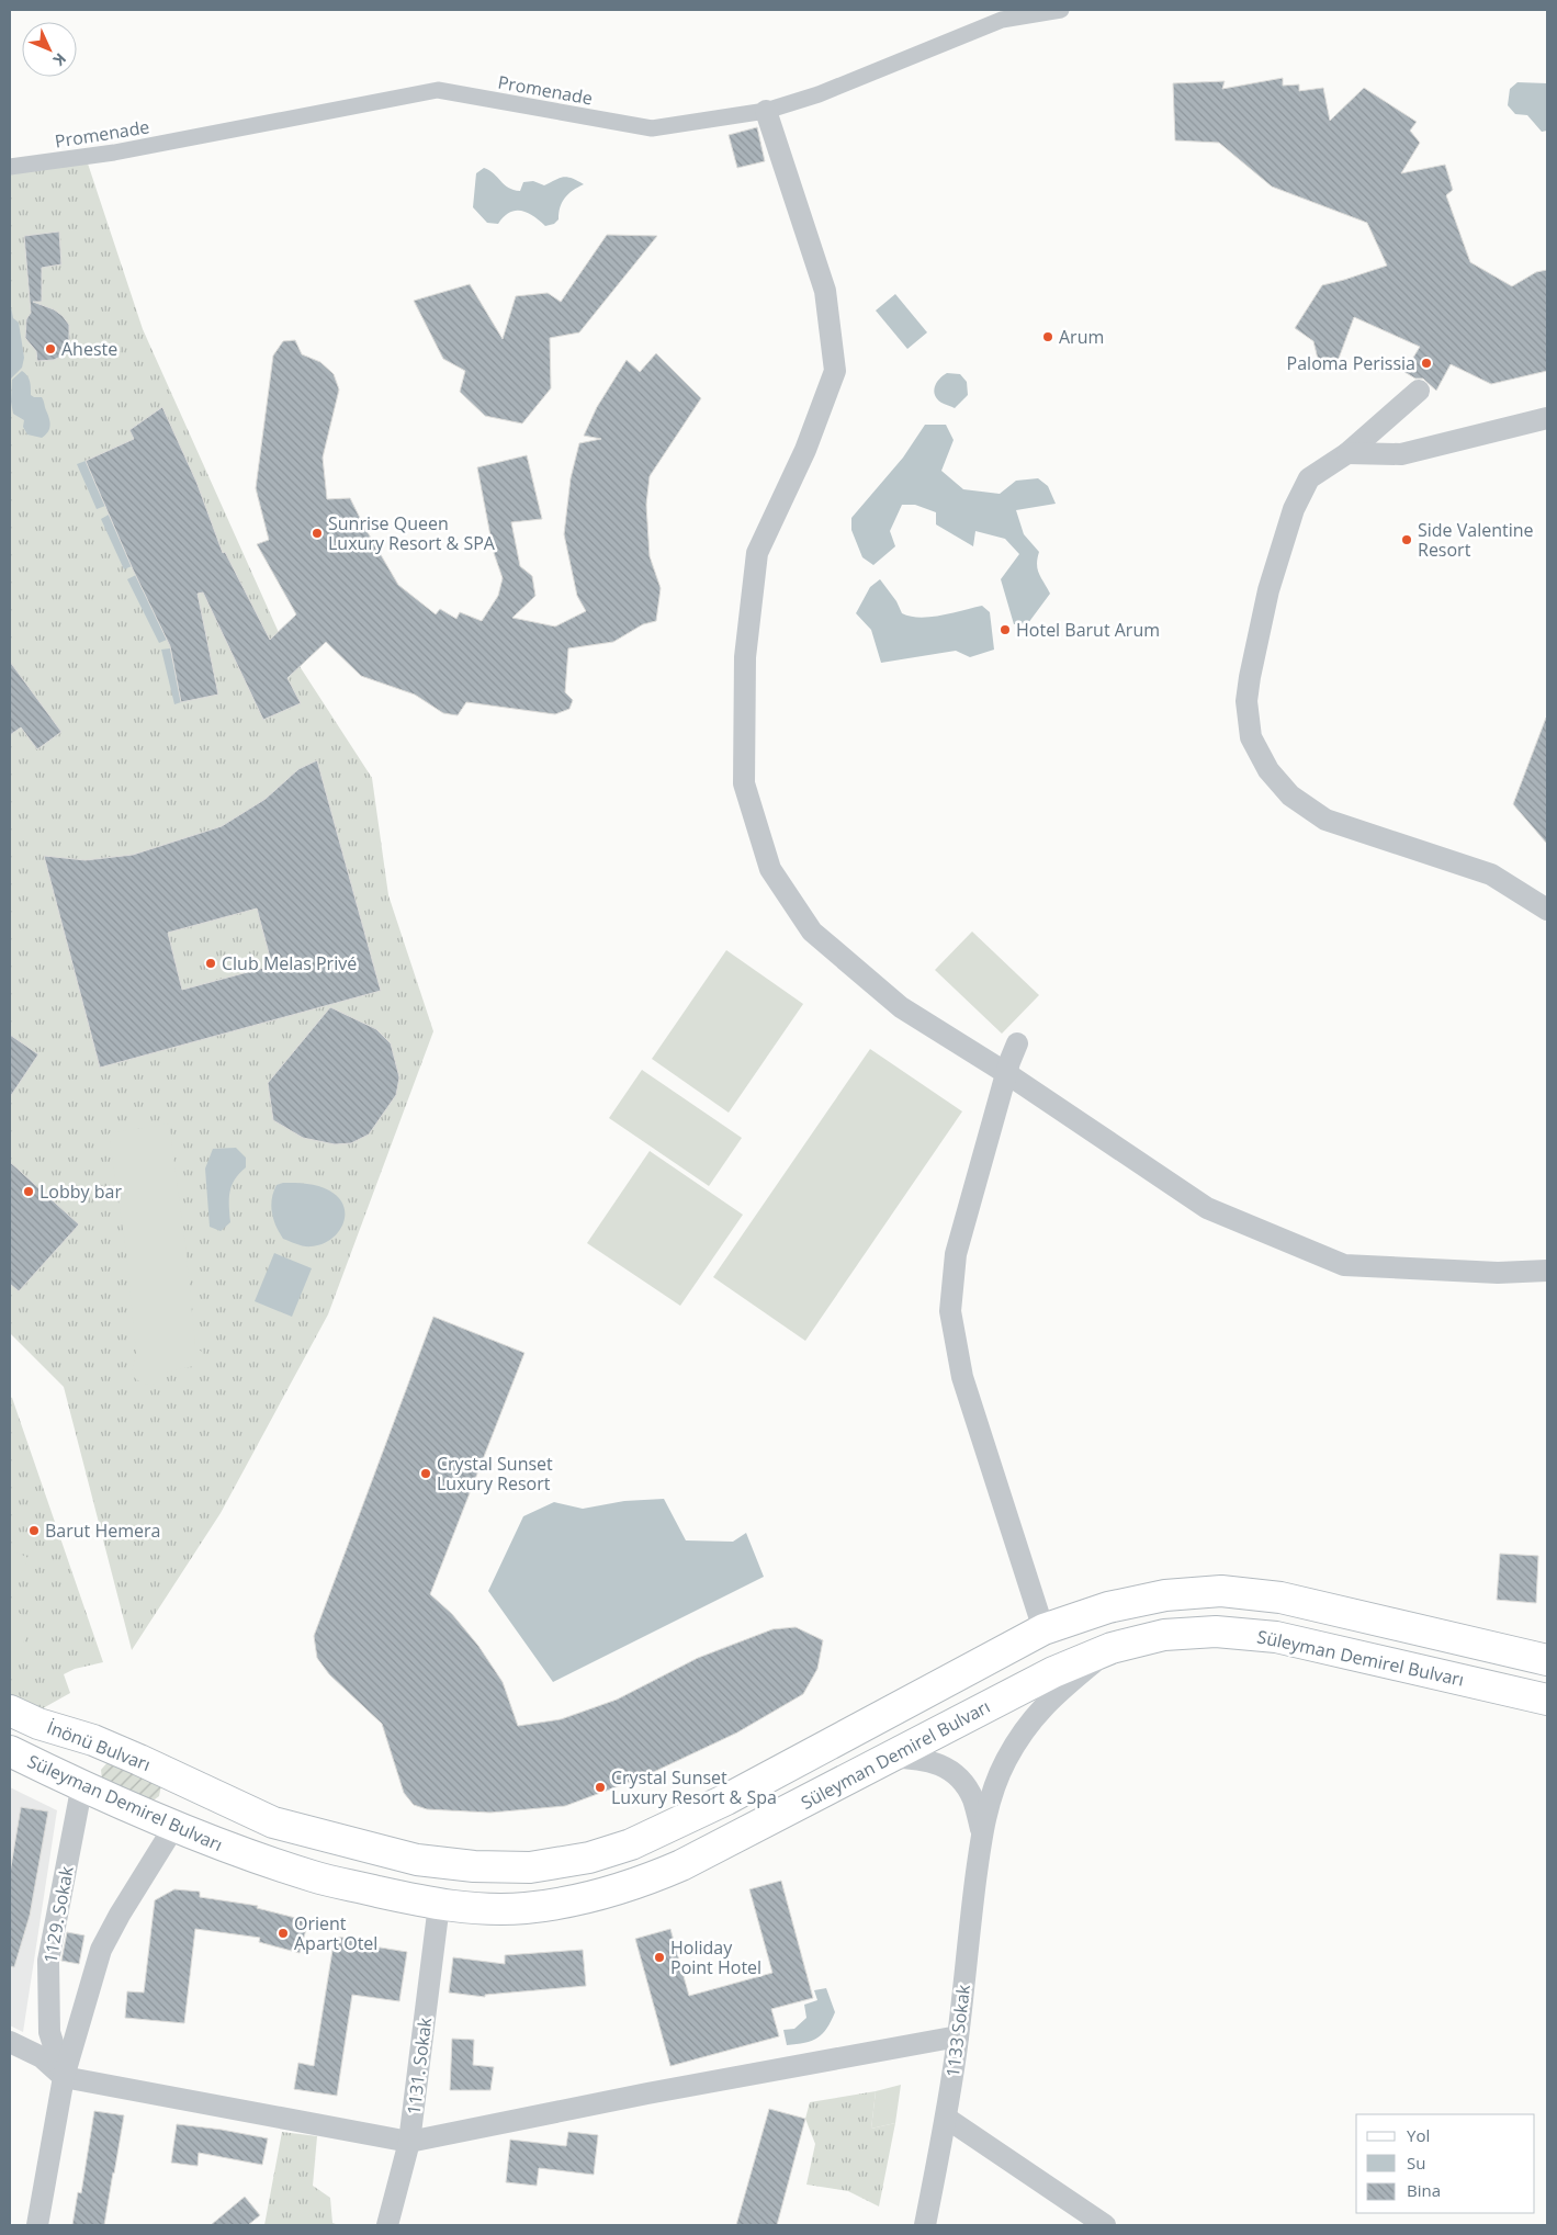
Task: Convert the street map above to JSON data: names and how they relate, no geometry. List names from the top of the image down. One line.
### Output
{"streets":{"main road":["Süleyman Demirel Bulvarı","İnönü Bulvarı"],"street":["Promenade","1129. Sokak","1133 Sokak","1131. Sokak"]},"crossings":[["Süleyman Demirel Bulvarı","1129. Sokak"],["Süleyman Demirel Bulvarı","1133 Sokak"],["Süleyman Demirel Bulvarı","1131. Sokak"]],"places":["Arum","Aheste","Paloma Perissia","Sunrise Queen Luxury Resort & SPA","Side Valentine Resort","Hotel Barut Arum","Club Melas Privé","Lobby bar","Crystal Sunset Luxury Resort","Barut Hemera","Crystal Sunset Luxury Resort & Spa","Orient Apart Otel","Holiday Point Hotel"],"legend":["Yol","Su","Bina"],"north":"bottom right"}
